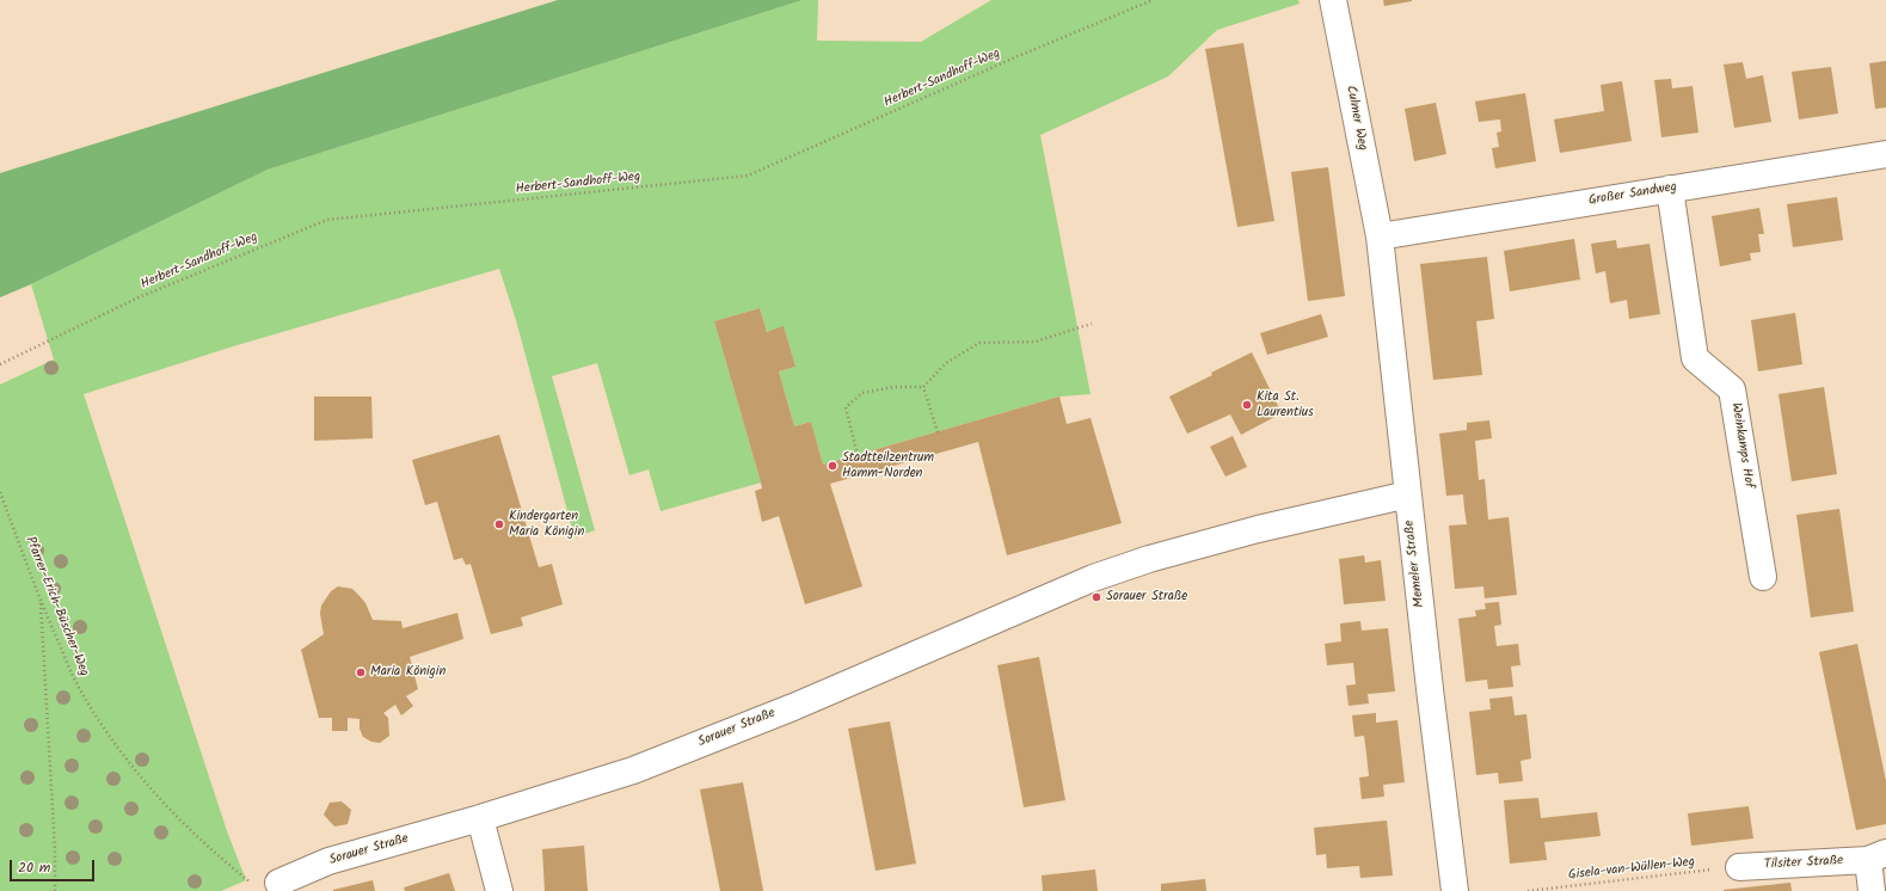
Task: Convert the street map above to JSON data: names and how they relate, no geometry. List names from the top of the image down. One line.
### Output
{"streets":{"street":["Culmer Weg","Großer Sandweg","Weinkamps Hof","Memeler Straße","Sorauer Straße","Tilsiter Straße"],"path":["Herbert-Sandhoff-Weg","Pfarrer-Erich-Büscher-Weg","Gisela-van-Wüllen-Weg"]},"crossings":[["Culmer Weg","Großer Sandweg"],["Culmer Weg","Memeler Straße"],["Großer Sandweg","Weinkamps Hof"],["Großer Sandweg","Memeler Straße"],["Memeler Straße","Sorauer Straße"],["Pfarrer-Erich-Büscher-Weg","Sorauer Straße"],["Tilsiter Straße","Gisela-van-Wüllen-Weg"]],"places":["Kita St. Laurentius","Stadtteilzentrum Hamm-Norden","Kindergarten Maria Königin","Sorauer Straße","Maria Königin"],"scale_bar":"20 m"}
